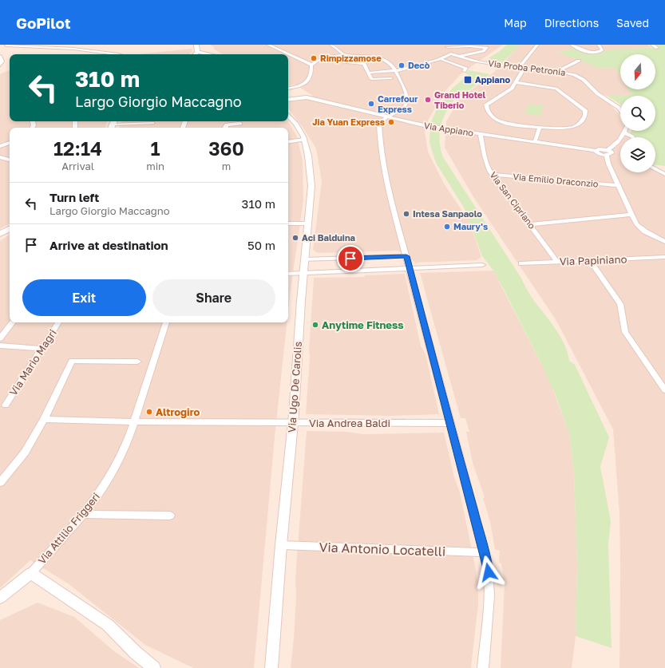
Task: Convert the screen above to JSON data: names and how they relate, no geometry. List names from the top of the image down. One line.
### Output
{"streets":{"street":["Via Proba Petronia","Via Appiano","Via Emilio Draconzio","Via San Cipriano","Via Papiniano","Via Mario Magri","Via Ugo De Carolis","Via Andrea Baldi","Via Attilio Friggeri","Via Antonio Locatelli"]},"crossings":[["Via Appiano","Via San Cipriano"],["Via Emilio Draconzio","Via San Cipriano"],["Via San Cipriano","Via Papiniano"],["Via Ugo De Carolis","Via Andrea Baldi"],["Via Ugo De Carolis","Via Antonio Locatelli"],["Via Andrea Baldi","Via Attilio Friggeri"]],"places":{"other":["Rimpizzamose","Decò","Grand Hotel Tiberio","Carrefour Express","Jia Yuan Express","Intesa Sanpaolo","Maury's","Aci Balduina","Anytime Fitness","Altrogiro"],"transit":["Appiano"]},"north":"bottom","page":{"header":"GoPilot","nav":["Map","Directions","Saved"],"turn":["310 m","Largo Giorgio Maccagno"],"eta":["12:14","Arrival","1","min","360","m"],"list":[{"name":"Turn left","note":"Largo Giorgio Maccagno","value":"310 m"},{"name":"Arrive at destination","value":"50 m"}],"buttons":["Exit","Share"]}}
